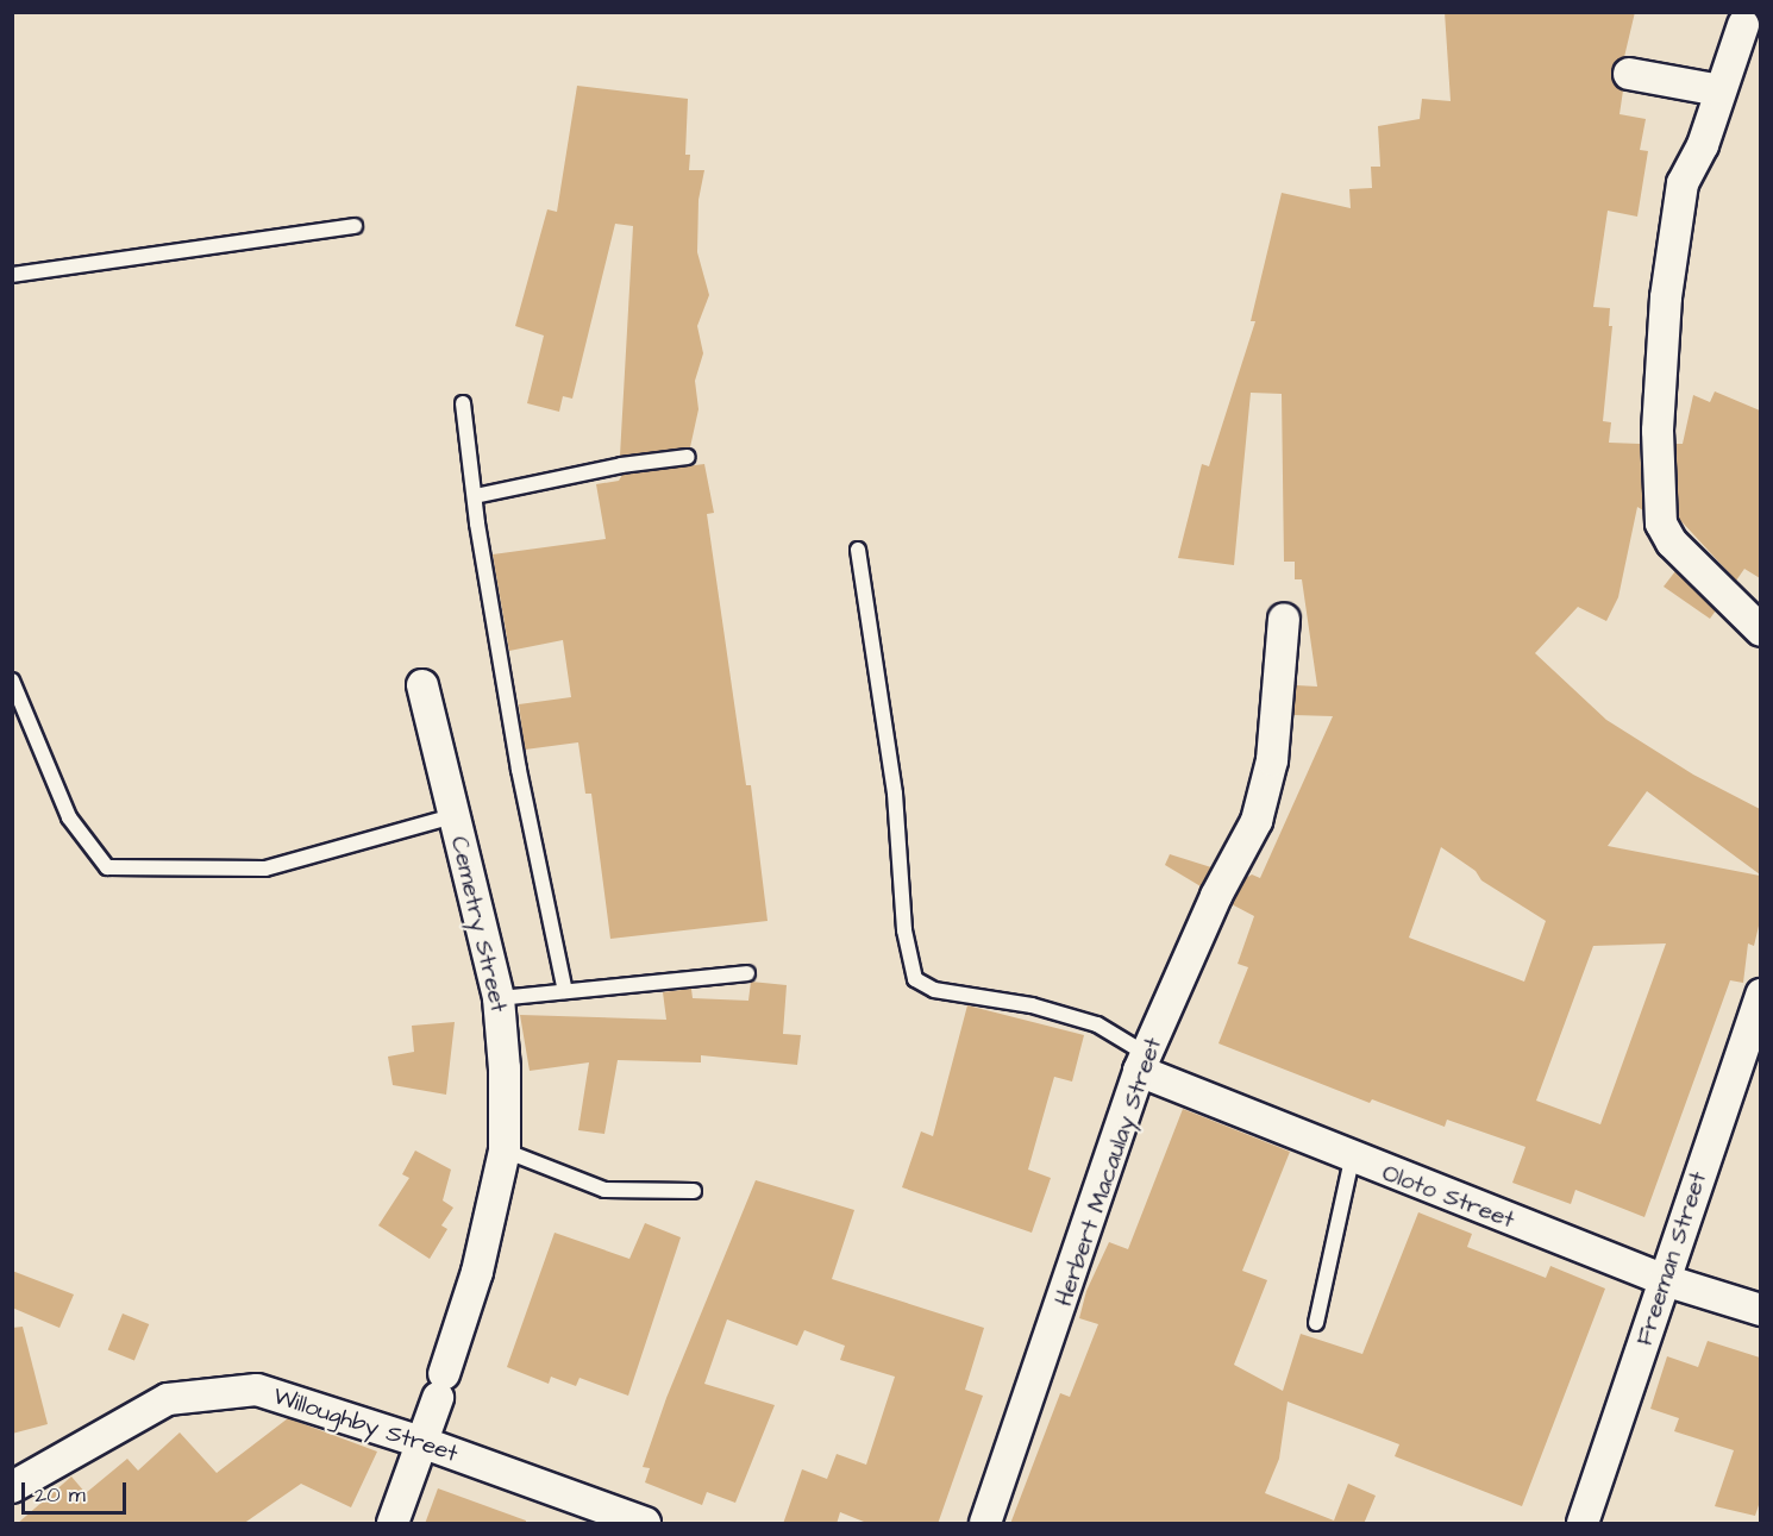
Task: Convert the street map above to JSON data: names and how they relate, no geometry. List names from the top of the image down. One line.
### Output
{"streets":{"street":["Cemetry Street","Herbert Macaulay Street","Oloto Street","Freeman Street","Willoughby Street"]},"crossings":[["Cemetry Street","Willoughby Street"],["Herbert Macaulay Street","Oloto Street"],["Oloto Street","Freeman Street"]],"scale_bar":"20 m"}
